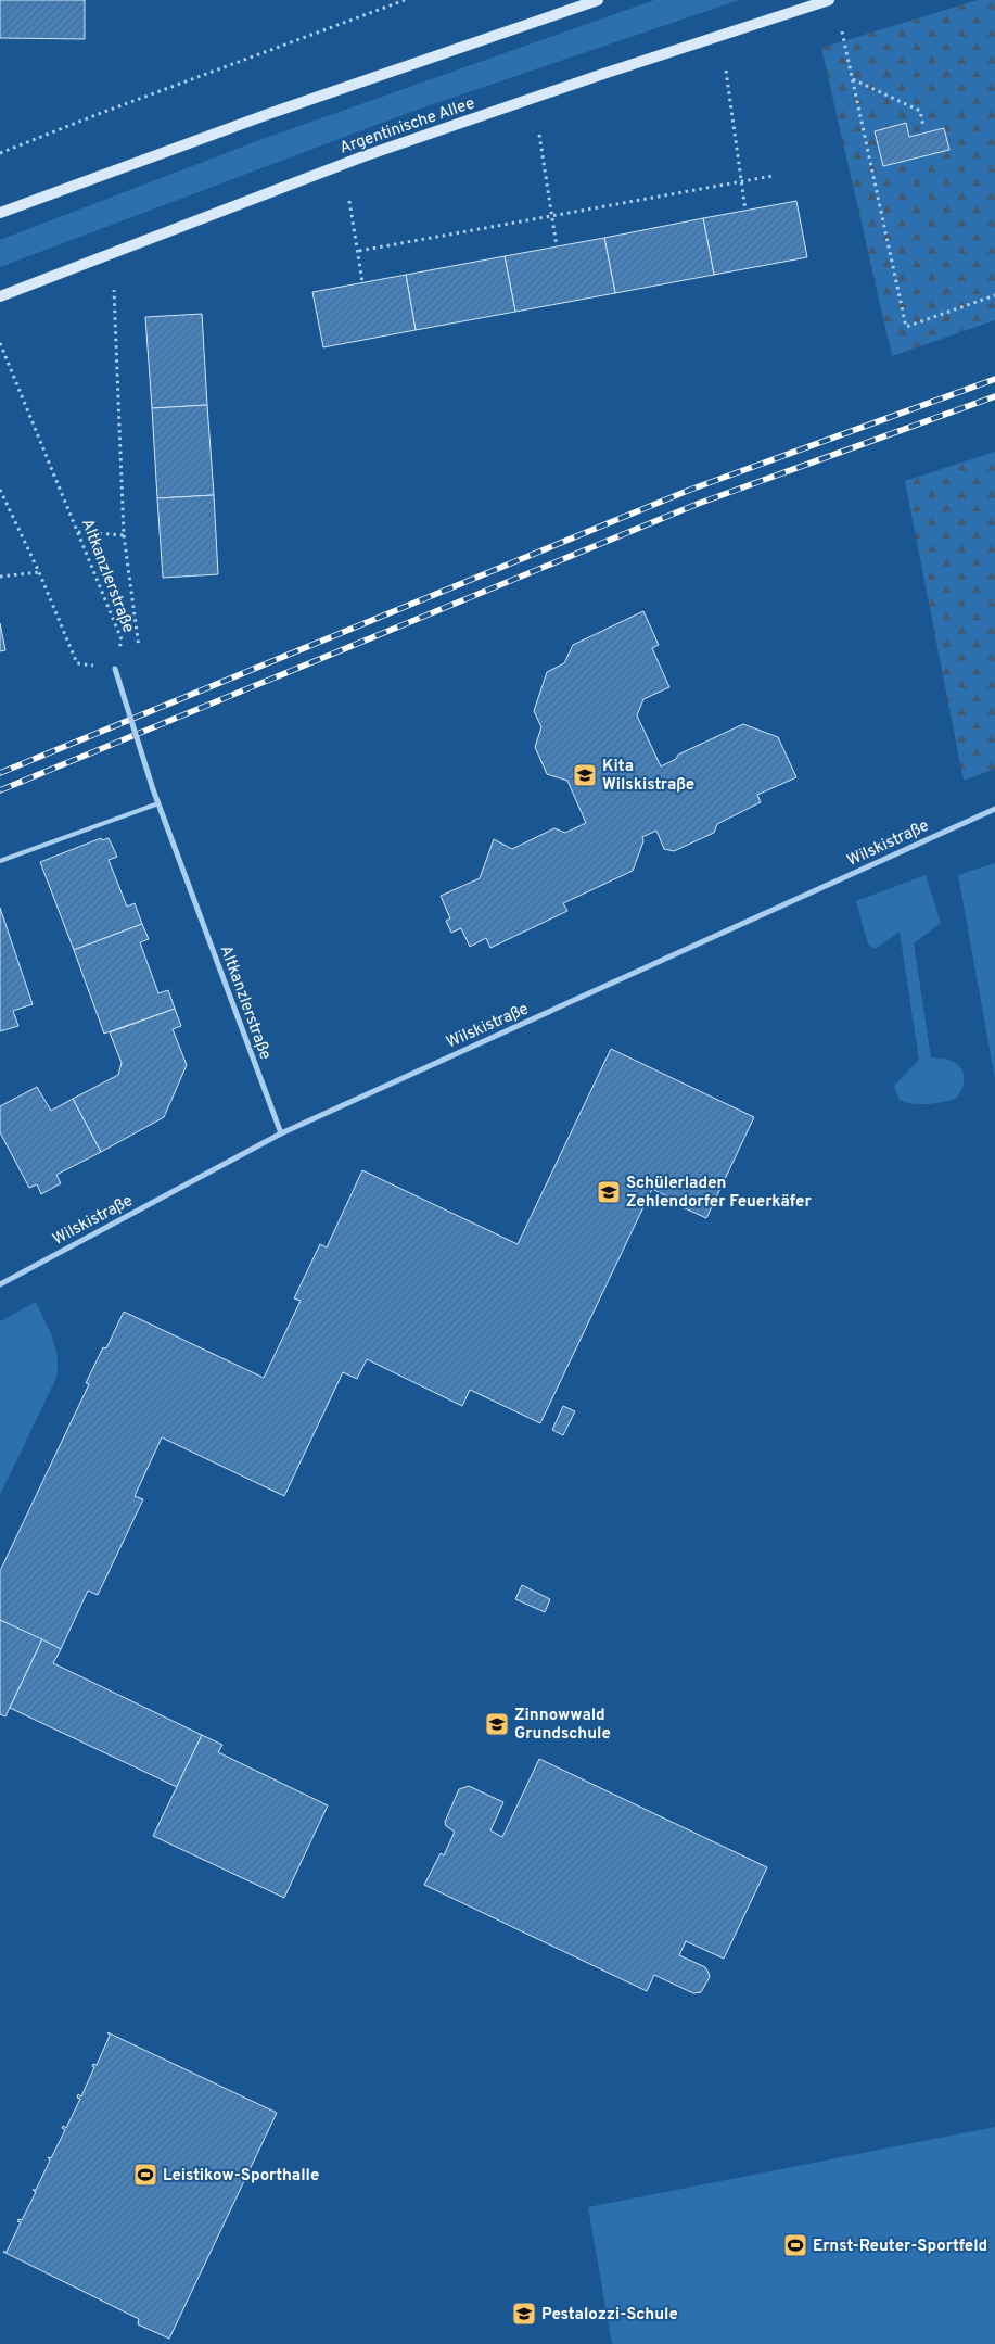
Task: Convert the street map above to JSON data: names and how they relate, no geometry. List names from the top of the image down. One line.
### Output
{"streets":{"main road":["Argentinische Allee"],"street":["Altkanzlerstraße","Wilskistraße"]},"crossings":[["Altkanzlerstraße","Wilskistraße"]],"places":{"school or university":["Kita Wilskistraße","Schülerladen Zehlendorfer Feuerkäfer","Zinnowwald Grundschule","Pestalozzi-Schule"],"sports":["Leistikow-Sporthalle","Ernst-Reuter-Sportfeld"]}}
